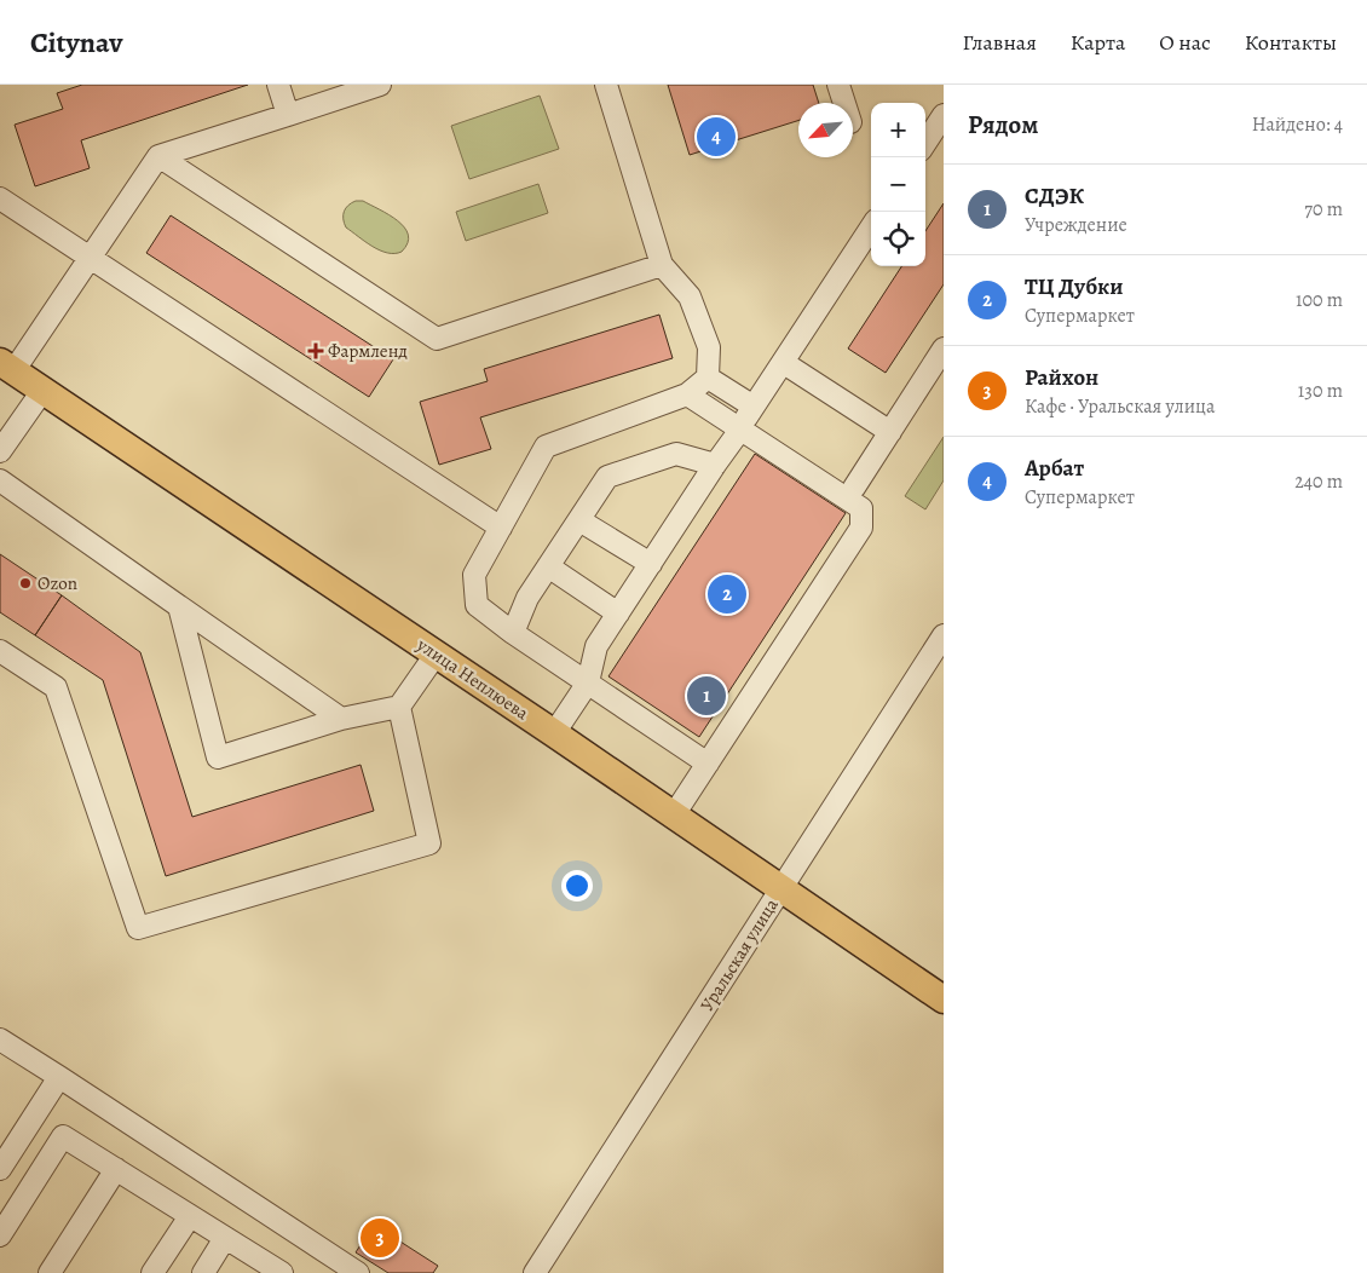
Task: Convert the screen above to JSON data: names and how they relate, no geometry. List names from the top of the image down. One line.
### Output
{"streets":{"main road":["улица Неплюева"],"street":["Уральская улица"]},"crossings":[["улица Неплюева","Уральская улица"]],"places":{"health":["Фармленд"],"other":["Ozon"]},"north":"bottom left","page":{"header":"Citynav","nav":["Главная","Карта","О нас","Контакты"],"heading":["Рядом","Найдено: 4"],"map_buttons":["+","−"],"pins":["4","2","1","3"],"list":[{"mark":"1","name":"СДЭК","note":"Учреждение","value":"70 m"},{"mark":"2","name":"ТЦ Дубки","note":"Супермаркет","value":"100 m"},{"mark":"3","name":"Райхон","note":"Кафе · Уральская улица","value":"130 m"},{"mark":"4","name":"Арбат","note":"Супермаркет","value":"240 m"}]}}
